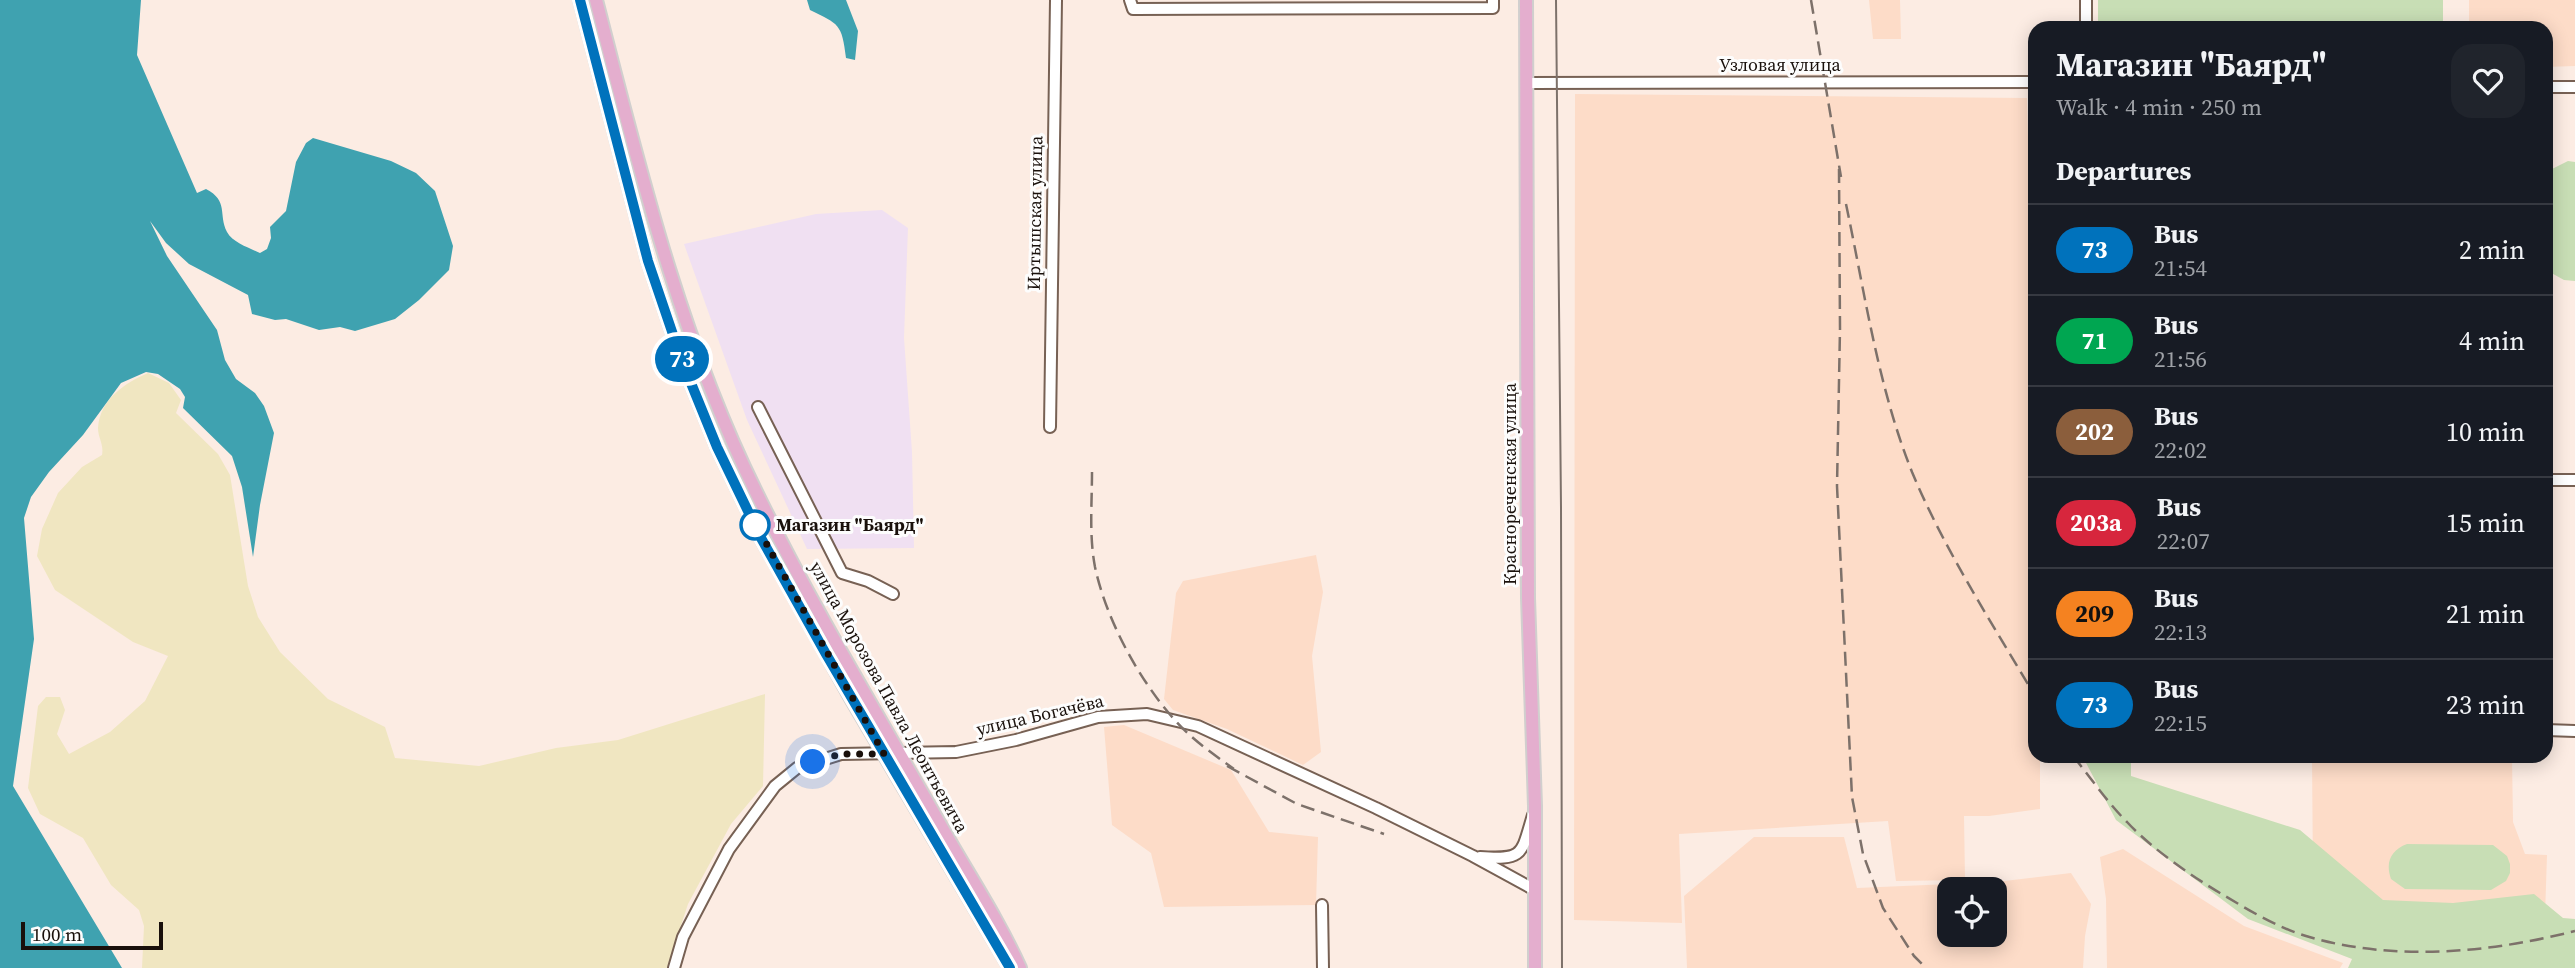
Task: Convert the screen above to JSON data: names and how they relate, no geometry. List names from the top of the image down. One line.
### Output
{"streets":{"main road":["Краснореченская улица","улица Морозова Павла Леонтьевича"],"street":["Узловая улица","Иртышская улица","улица Богачёва"]},"crossings":[["Узловая улица","Краснореченская улица"],["Краснореченская улица","улица Богачёва"],["улица Морозова Павла Леонтьевича","улица Богачёва"]],"places":["Магазин \"Баярд\""],"lines":["bus line 73"],"scale_bar":"100 m","page":{"on_map":"73","heading":[["Магазин \"Баярд\"","Walk · 4 min · 250 m"],"Departures"],"list":[{"mark":"73","name":"Bus","note":"21:54","value":"2 min"},{"mark":"71","name":"Bus","note":"21:56","value":"4 min"},{"mark":"202","name":"Bus","note":"22:02","value":"10 min"},{"mark":"203а","name":"Bus","note":"22:07","value":"15 min"},{"mark":"209","name":"Bus","note":"22:13","value":"21 min"},{"mark":"73","name":"Bus","note":"22:15","value":"23 min"}],"scale":"100 m"}}
